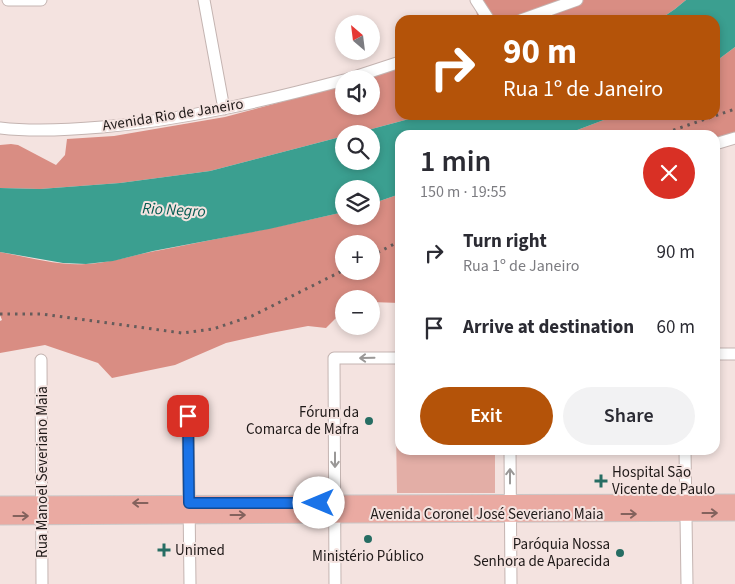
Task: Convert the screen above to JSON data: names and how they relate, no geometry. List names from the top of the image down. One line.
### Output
{"streets":{"main road":["Avenida Coronel José Severiano Maia"],"street":["Avenida Rio de Janeiro","Rua Manoel Severiano Maia"]},"crossings":[["Rua Manoel Severiano Maia","Avenida Coronel José Severiano Maia"]],"water":["Rio Negro"],"places":{"other":["Fórum da Comarca de Mafra","Ministério Público","Paróquia Nossa Senhora de Aparecida"],"health":["Hospital São Vicente de Paulo","Unimed"]},"north":"top left","page":{"map_buttons":["+","−"],"turn":["90 m","Rua 1º de Janeiro"],"heading":["1 min","150 m · 19:55"],"list":[{"name":"Turn right","note":"Rua 1º de Janeiro","value":"90 m"},{"name":"Arrive at destination","value":"60 m"}],"buttons":["Exit","Share"]}}
